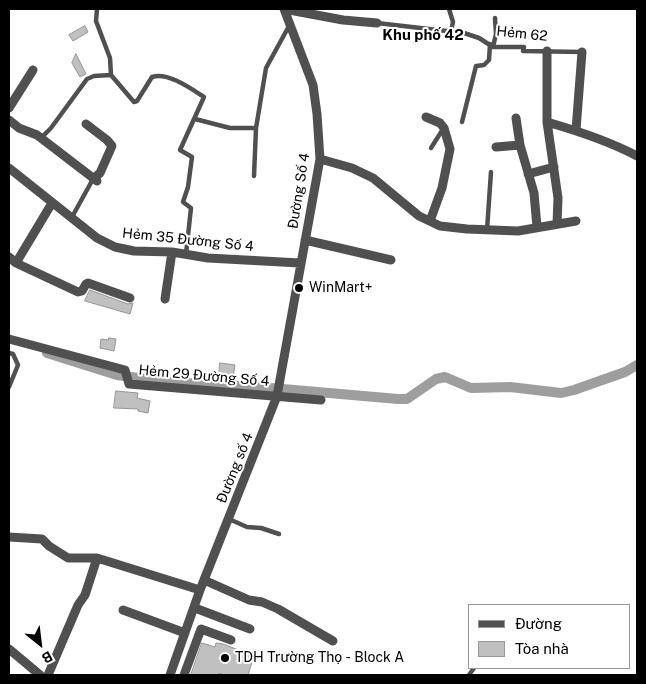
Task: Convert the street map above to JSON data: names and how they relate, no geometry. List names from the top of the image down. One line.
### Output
{"streets":{"street":["Hẻm 62","Đường Số 4","Hẻm 35 Đường Số 4","Hẻm 29 Đường Số 4","Đường số 4"]},"crossings":[["Hẻm 62","Đường Số 4"],["Đường Số 4","Hẻm 35 Đường Số 4"],["Đường Số 4","Đường số 4"],["Hẻm 35 Đường Số 4","Đường số 4"],["Hẻm 29 Đường Số 4","Đường số 4"]],"districts":["Khu phố 42"],"places":["WinMart+","TDH Trường Thọ - Block A"],"legend":["Đường","Tòa nhà"],"north":"bottom right"}
